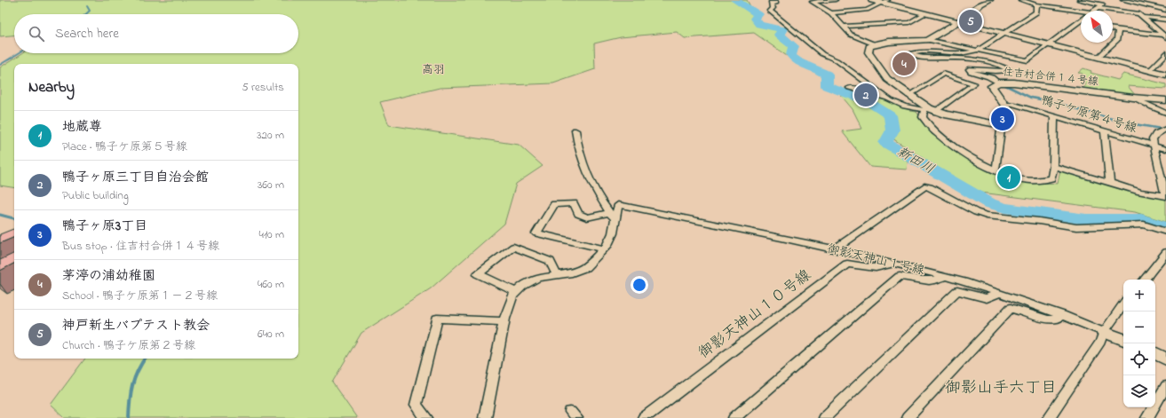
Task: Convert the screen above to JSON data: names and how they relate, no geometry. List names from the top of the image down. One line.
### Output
{"streets":{"street":["住吉村合併１４号線","鴨子ケ原第４号線","御影天神山１号線","御影天神山１０号線"]},"crossings":[["住吉村合併１４号線","鴨子ケ原第４号線"],["御影天神山１号線","御影天神山１０号線"]],"districts":["高羽","御影山手六丁目"],"water":["新田川"],"north":"top left","page":{"pins":["5","4","2","3","1"],"search":"Search here","heading":["Nearby","5 results"],"list":[{"mark":"1","name":"地蔵尊","note":"Place · 鴨子ケ原第５号線","value":"320 m"},{"mark":"2","name":"鴨子ヶ原三丁目自治会館","note":"Public building","value":"360 m"},{"mark":"3","name":"鴨子ヶ原3丁目","note":"Bus stop · 住吉村合併１４号線","value":"410 m"},{"mark":"4","name":"茅渟の浦幼稚園","note":"School · 鴨子ケ原第１－２号線","value":"460 m"},{"mark":"5","name":"神戸新生バプテスト教会","note":"Church · 鴨子ケ原第２号線","value":"640 m"}],"map_buttons":["+","−"]}}
